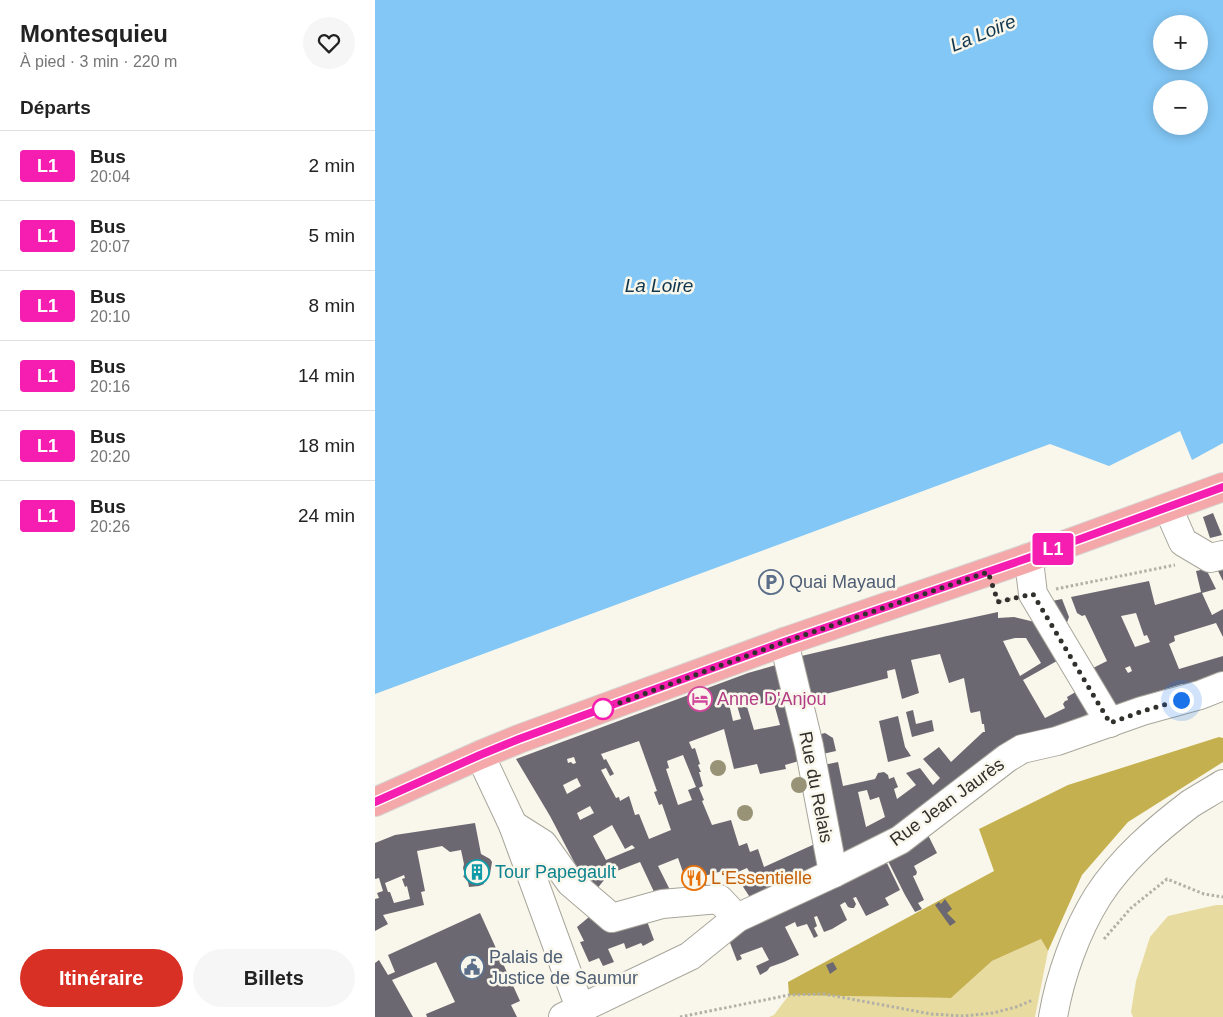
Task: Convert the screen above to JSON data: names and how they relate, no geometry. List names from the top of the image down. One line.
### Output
{"streets":{"street":["Rue du Relais","Rue Jean Jaurès"]},"crossings":[["Rue du Relais","Rue Jean Jaurès"]],"water":["La Loire"],"places":{"parking":["Quai Mayaud"],"hotel":["Anne D'Anjou"],"building":["Tour Papegault"],"restaurant":["L‘Essentielle"],"public building":["Palais de Justice de Saumur"]},"lines":["bus line L1"],"page":{"heading":[["Montesquieu","À pied · 3 min · 220 m"],"Départs"],"on_map":"L1","map_buttons":["+","−"],"list":[{"mark":"L1","name":"Bus","note":"20:04","value":"2 min"},{"mark":"L1","name":"Bus","note":"20:07","value":"5 min"},{"mark":"L1","name":"Bus","note":"20:10","value":"8 min"},{"mark":"L1","name":"Bus","note":"20:16","value":"14 min"},{"mark":"L1","name":"Bus","note":"20:20","value":"18 min"},{"mark":"L1","name":"Bus","note":"20:26","value":"24 min"}],"buttons":["Itinéraire","Billets"]}}
